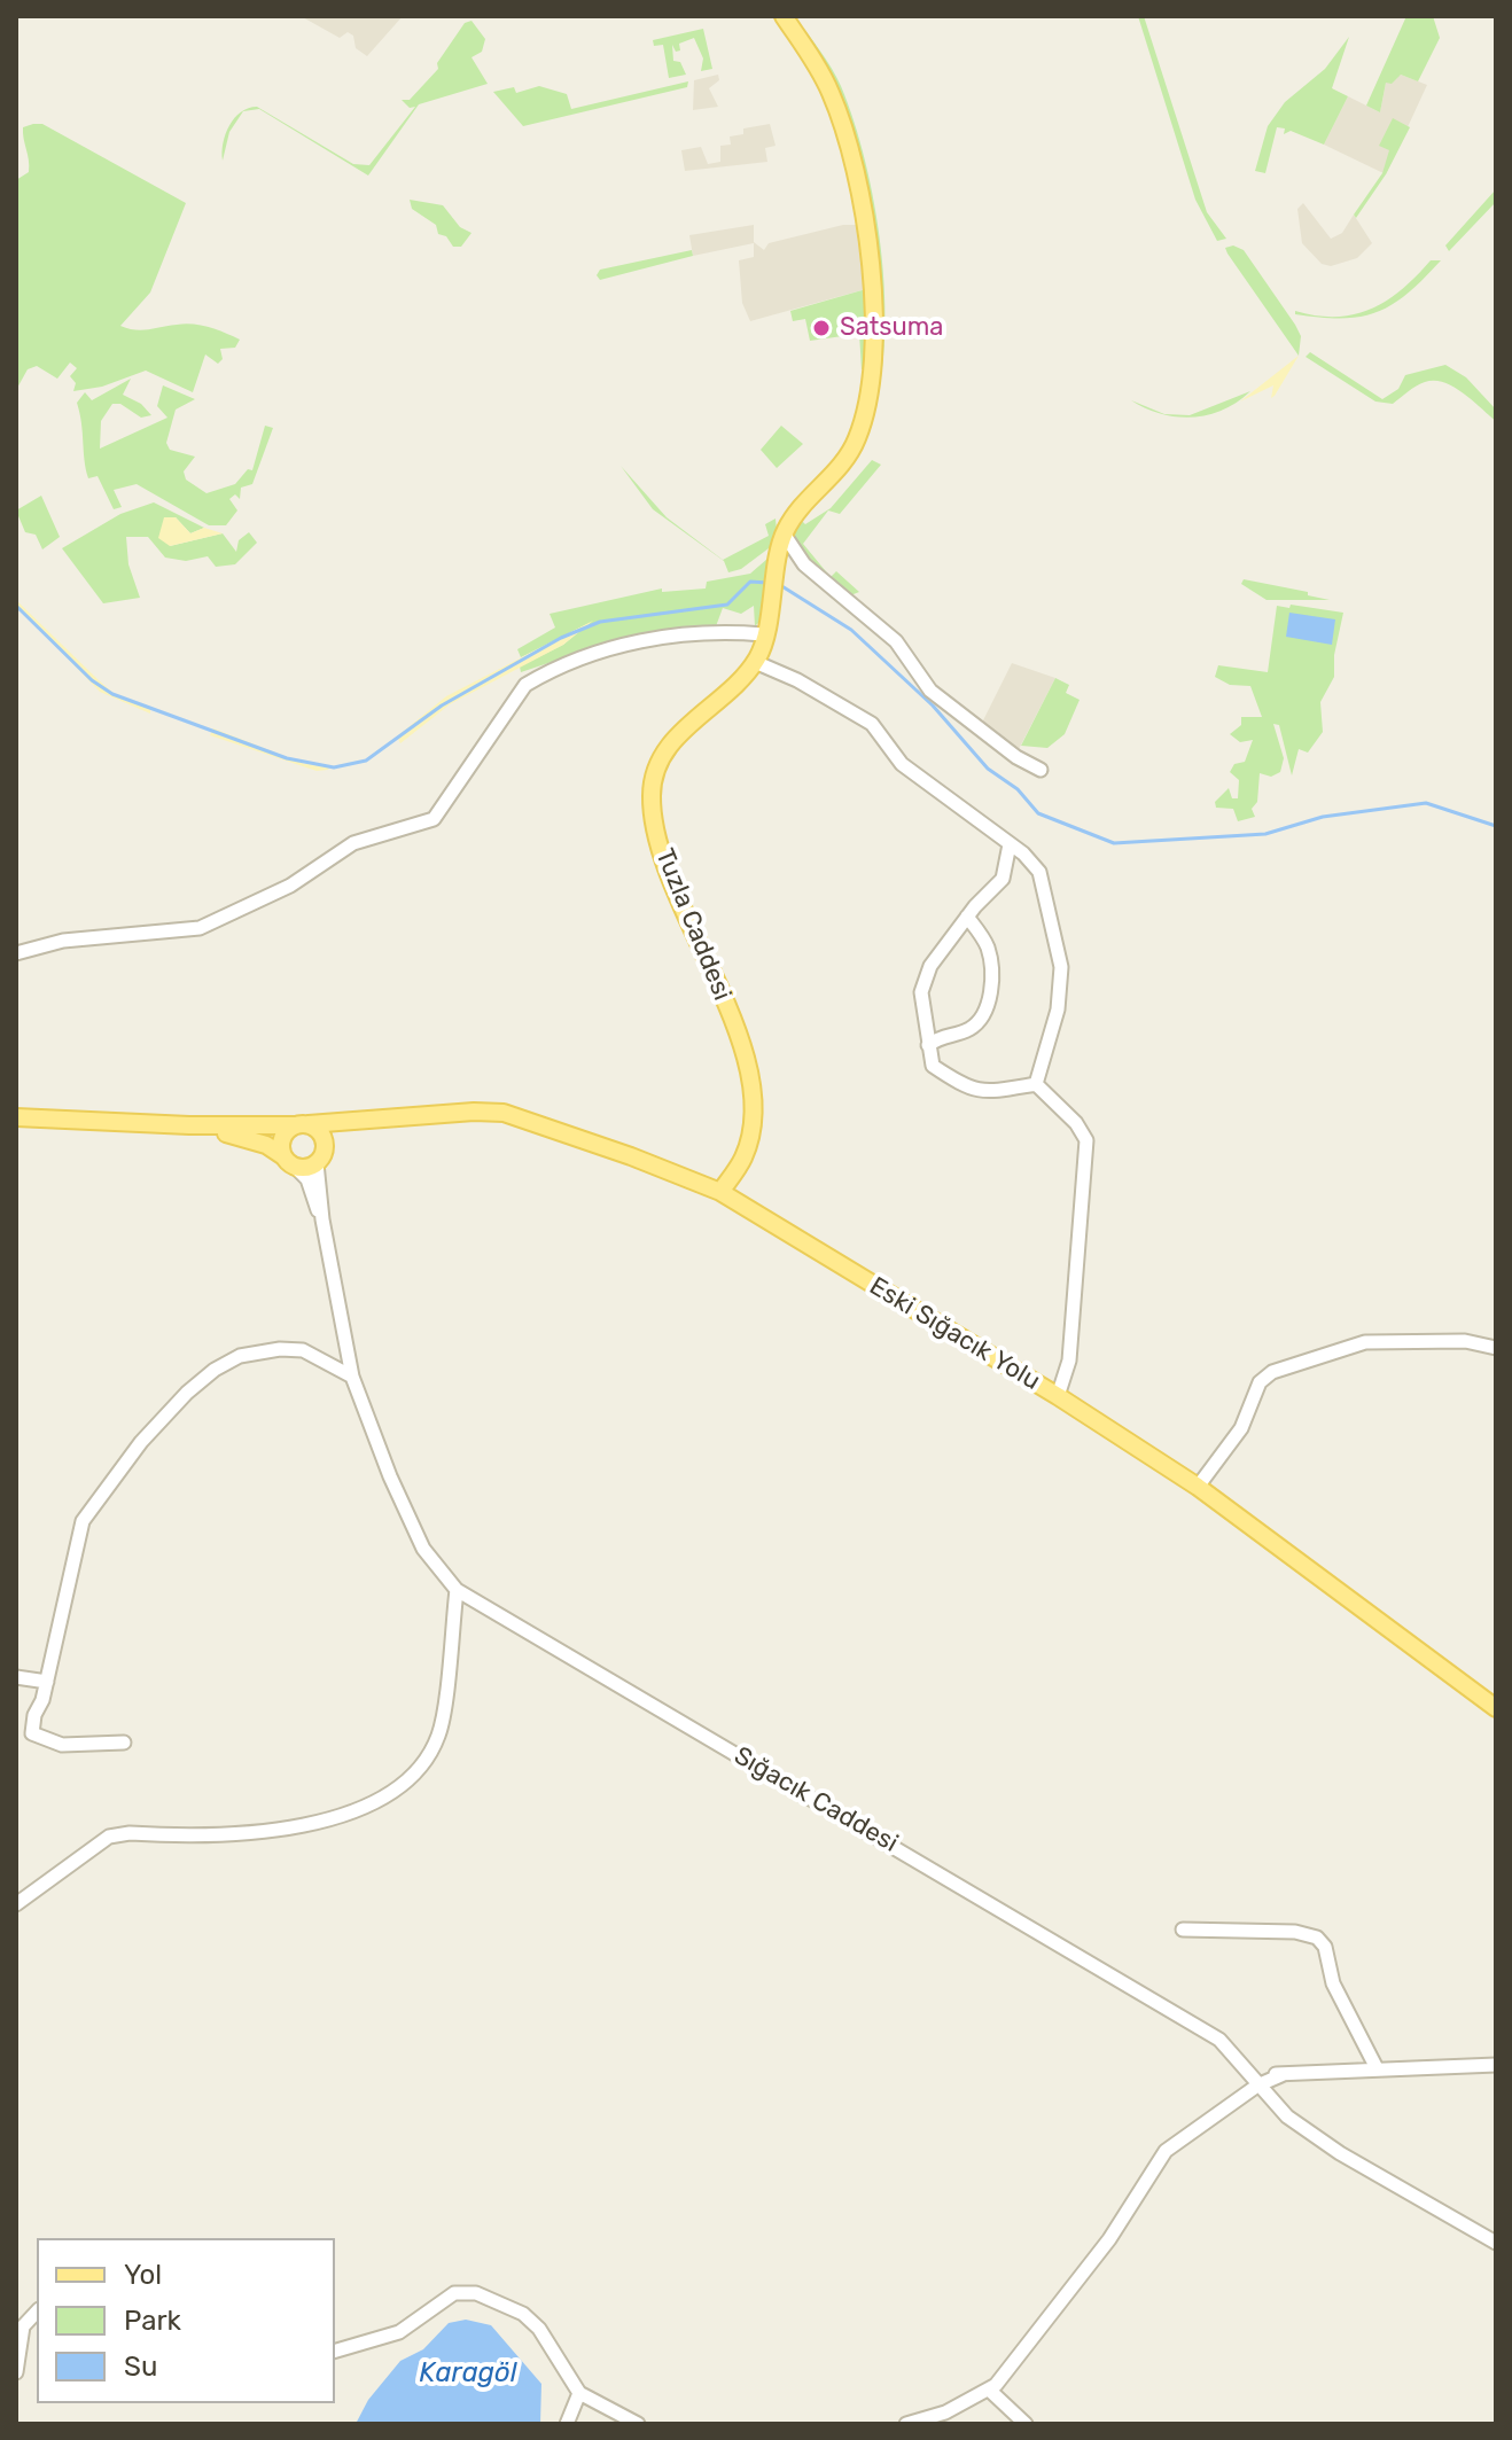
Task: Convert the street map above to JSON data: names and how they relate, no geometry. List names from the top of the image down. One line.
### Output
{"streets":{"main road":["Tuzla Caddesi","Eski Sığacık Yolu"],"street":["Sığacık Caddesi"]},"crossings":[["Tuzla Caddesi","Eski Sığacık Yolu"]],"water":["Karagöl"],"places":["Satsuma"],"legend":["Yol","Park","Su"]}
